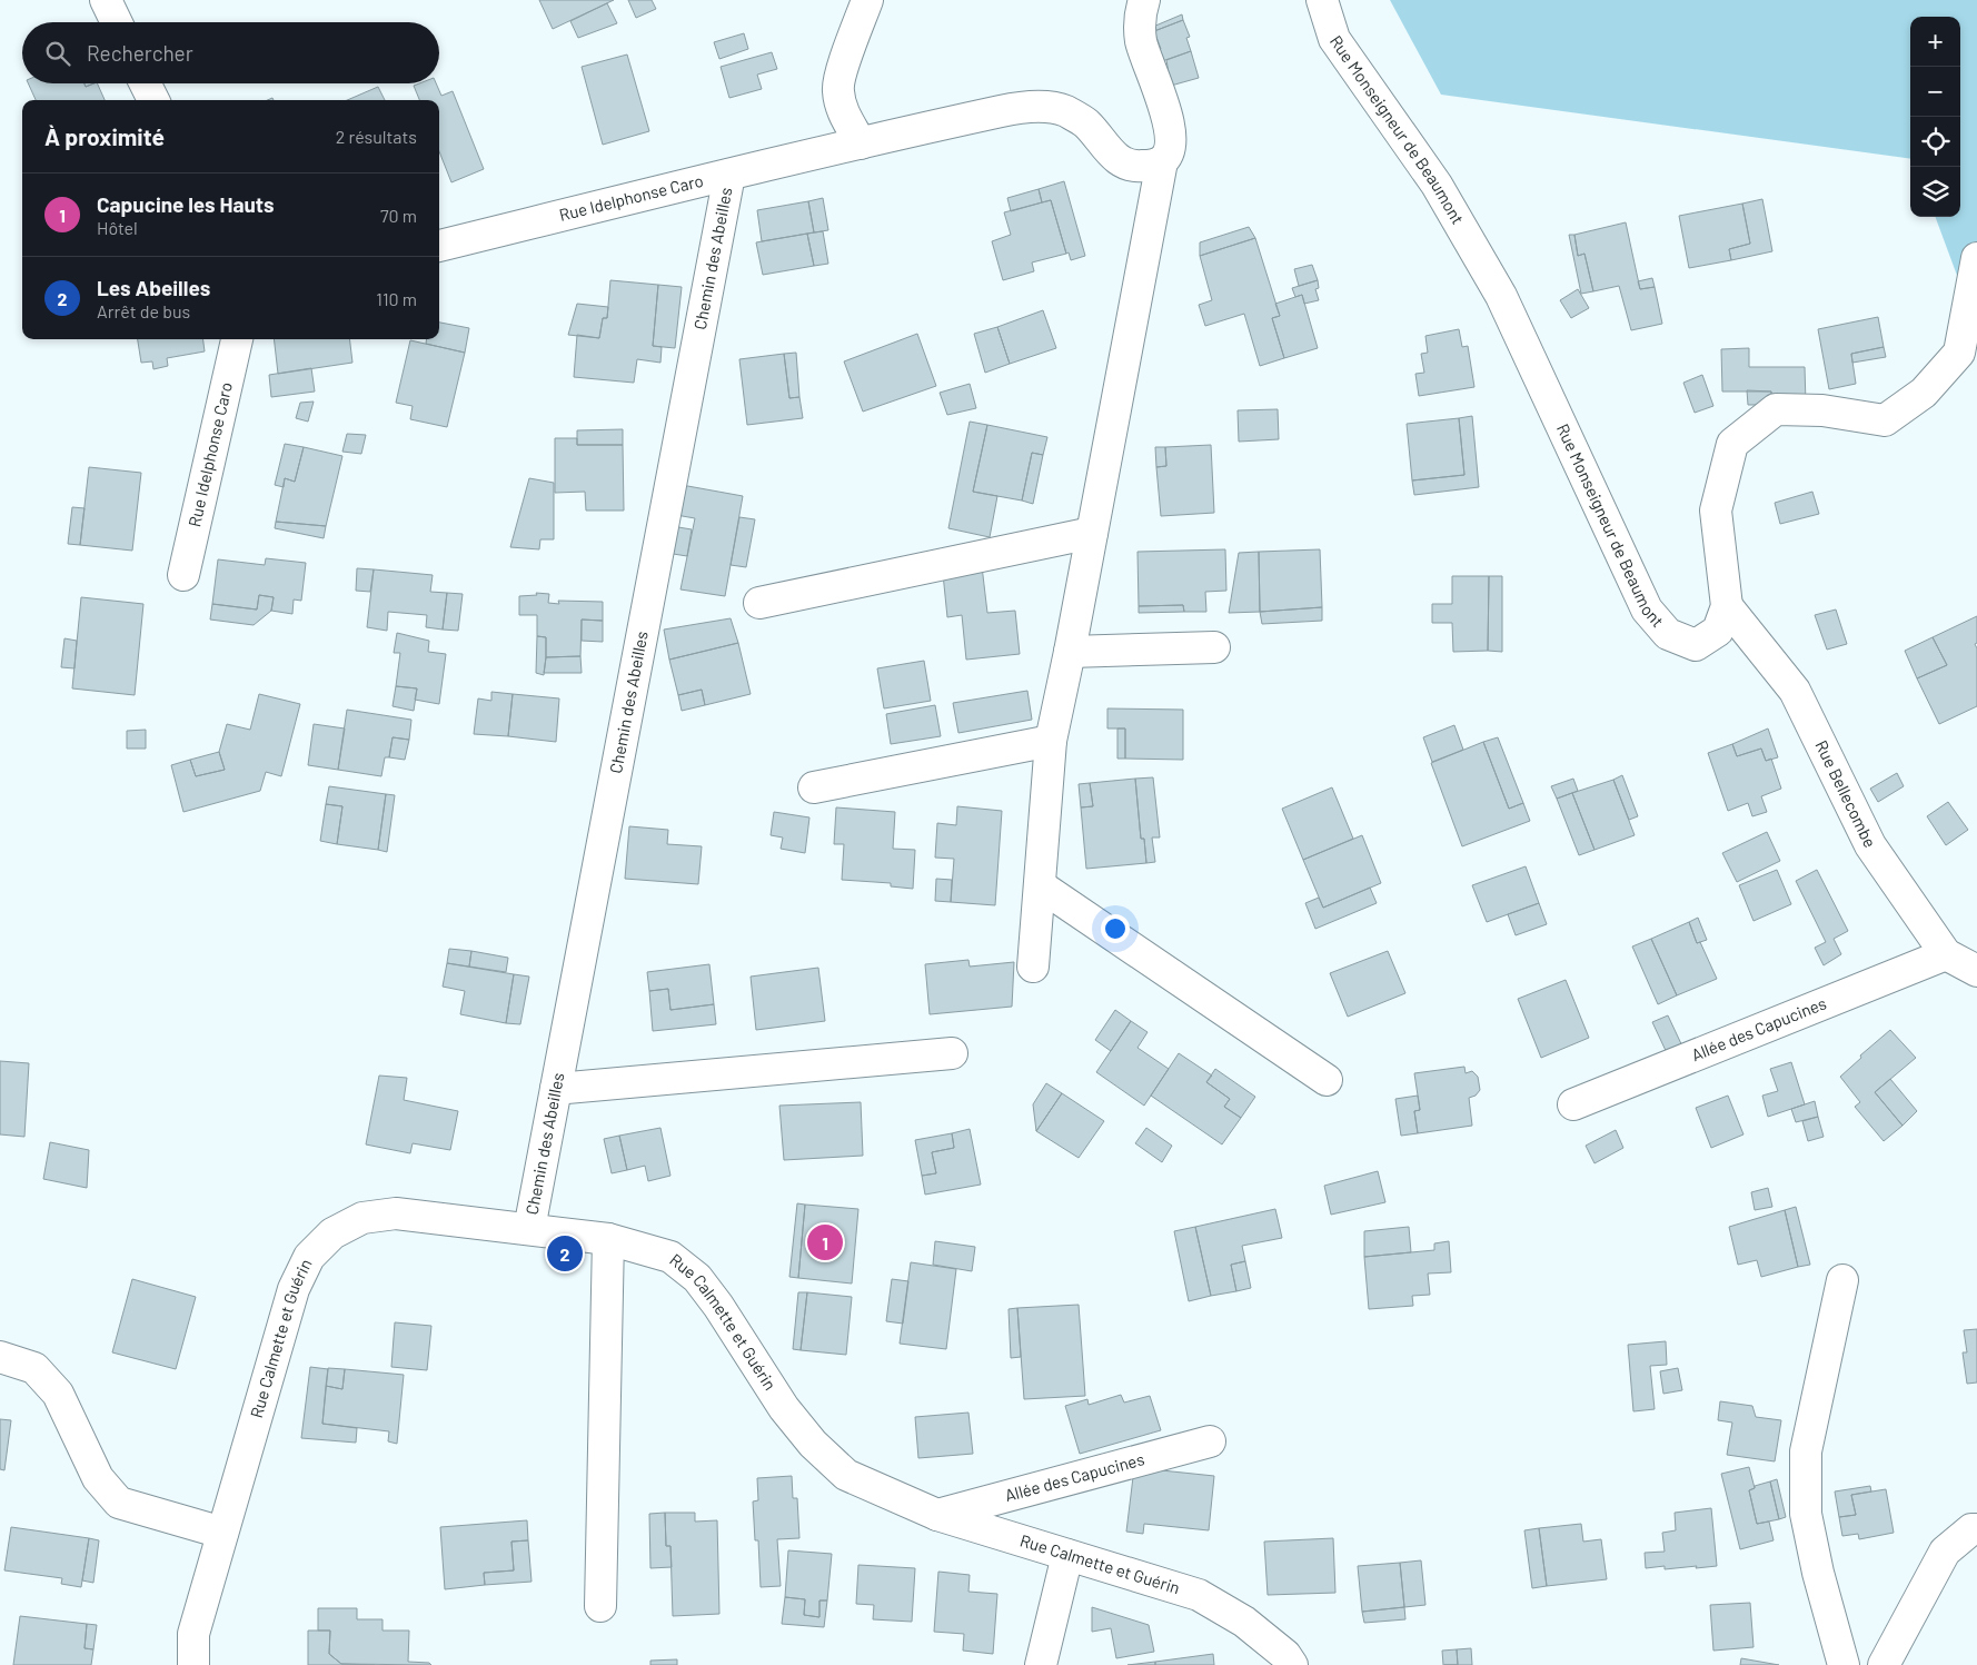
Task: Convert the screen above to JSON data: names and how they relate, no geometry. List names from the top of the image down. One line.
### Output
{"streets":{"street":["Rue Monseigneur de Beaumont","Rue Idelphonse Caro","Chemin des Abeilles","Rue Bellecombe","Allée des Capucines","Rue Calmette et Guérin"]},"crossings":[["Rue Monseigneur de Beaumont","Rue Bellecombe"],["Rue Idelphonse Caro","Chemin des Abeilles"],["Chemin des Abeilles","Rue Calmette et Guérin"],["Rue Bellecombe","Allée des Capucines"],["Allée des Capucines","Rue Calmette et Guérin"]],"page":{"map_buttons":["+","−"],"search":"Rechercher","heading":["À proximité","2 résultats"],"list":[{"mark":"1","name":"Capucine les Hauts","note":"Hôtel","value":"70 m"},{"mark":"2","name":"Les Abeilles","note":"Arrêt de bus","value":"110 m"}],"pins":["1","2"]}}
